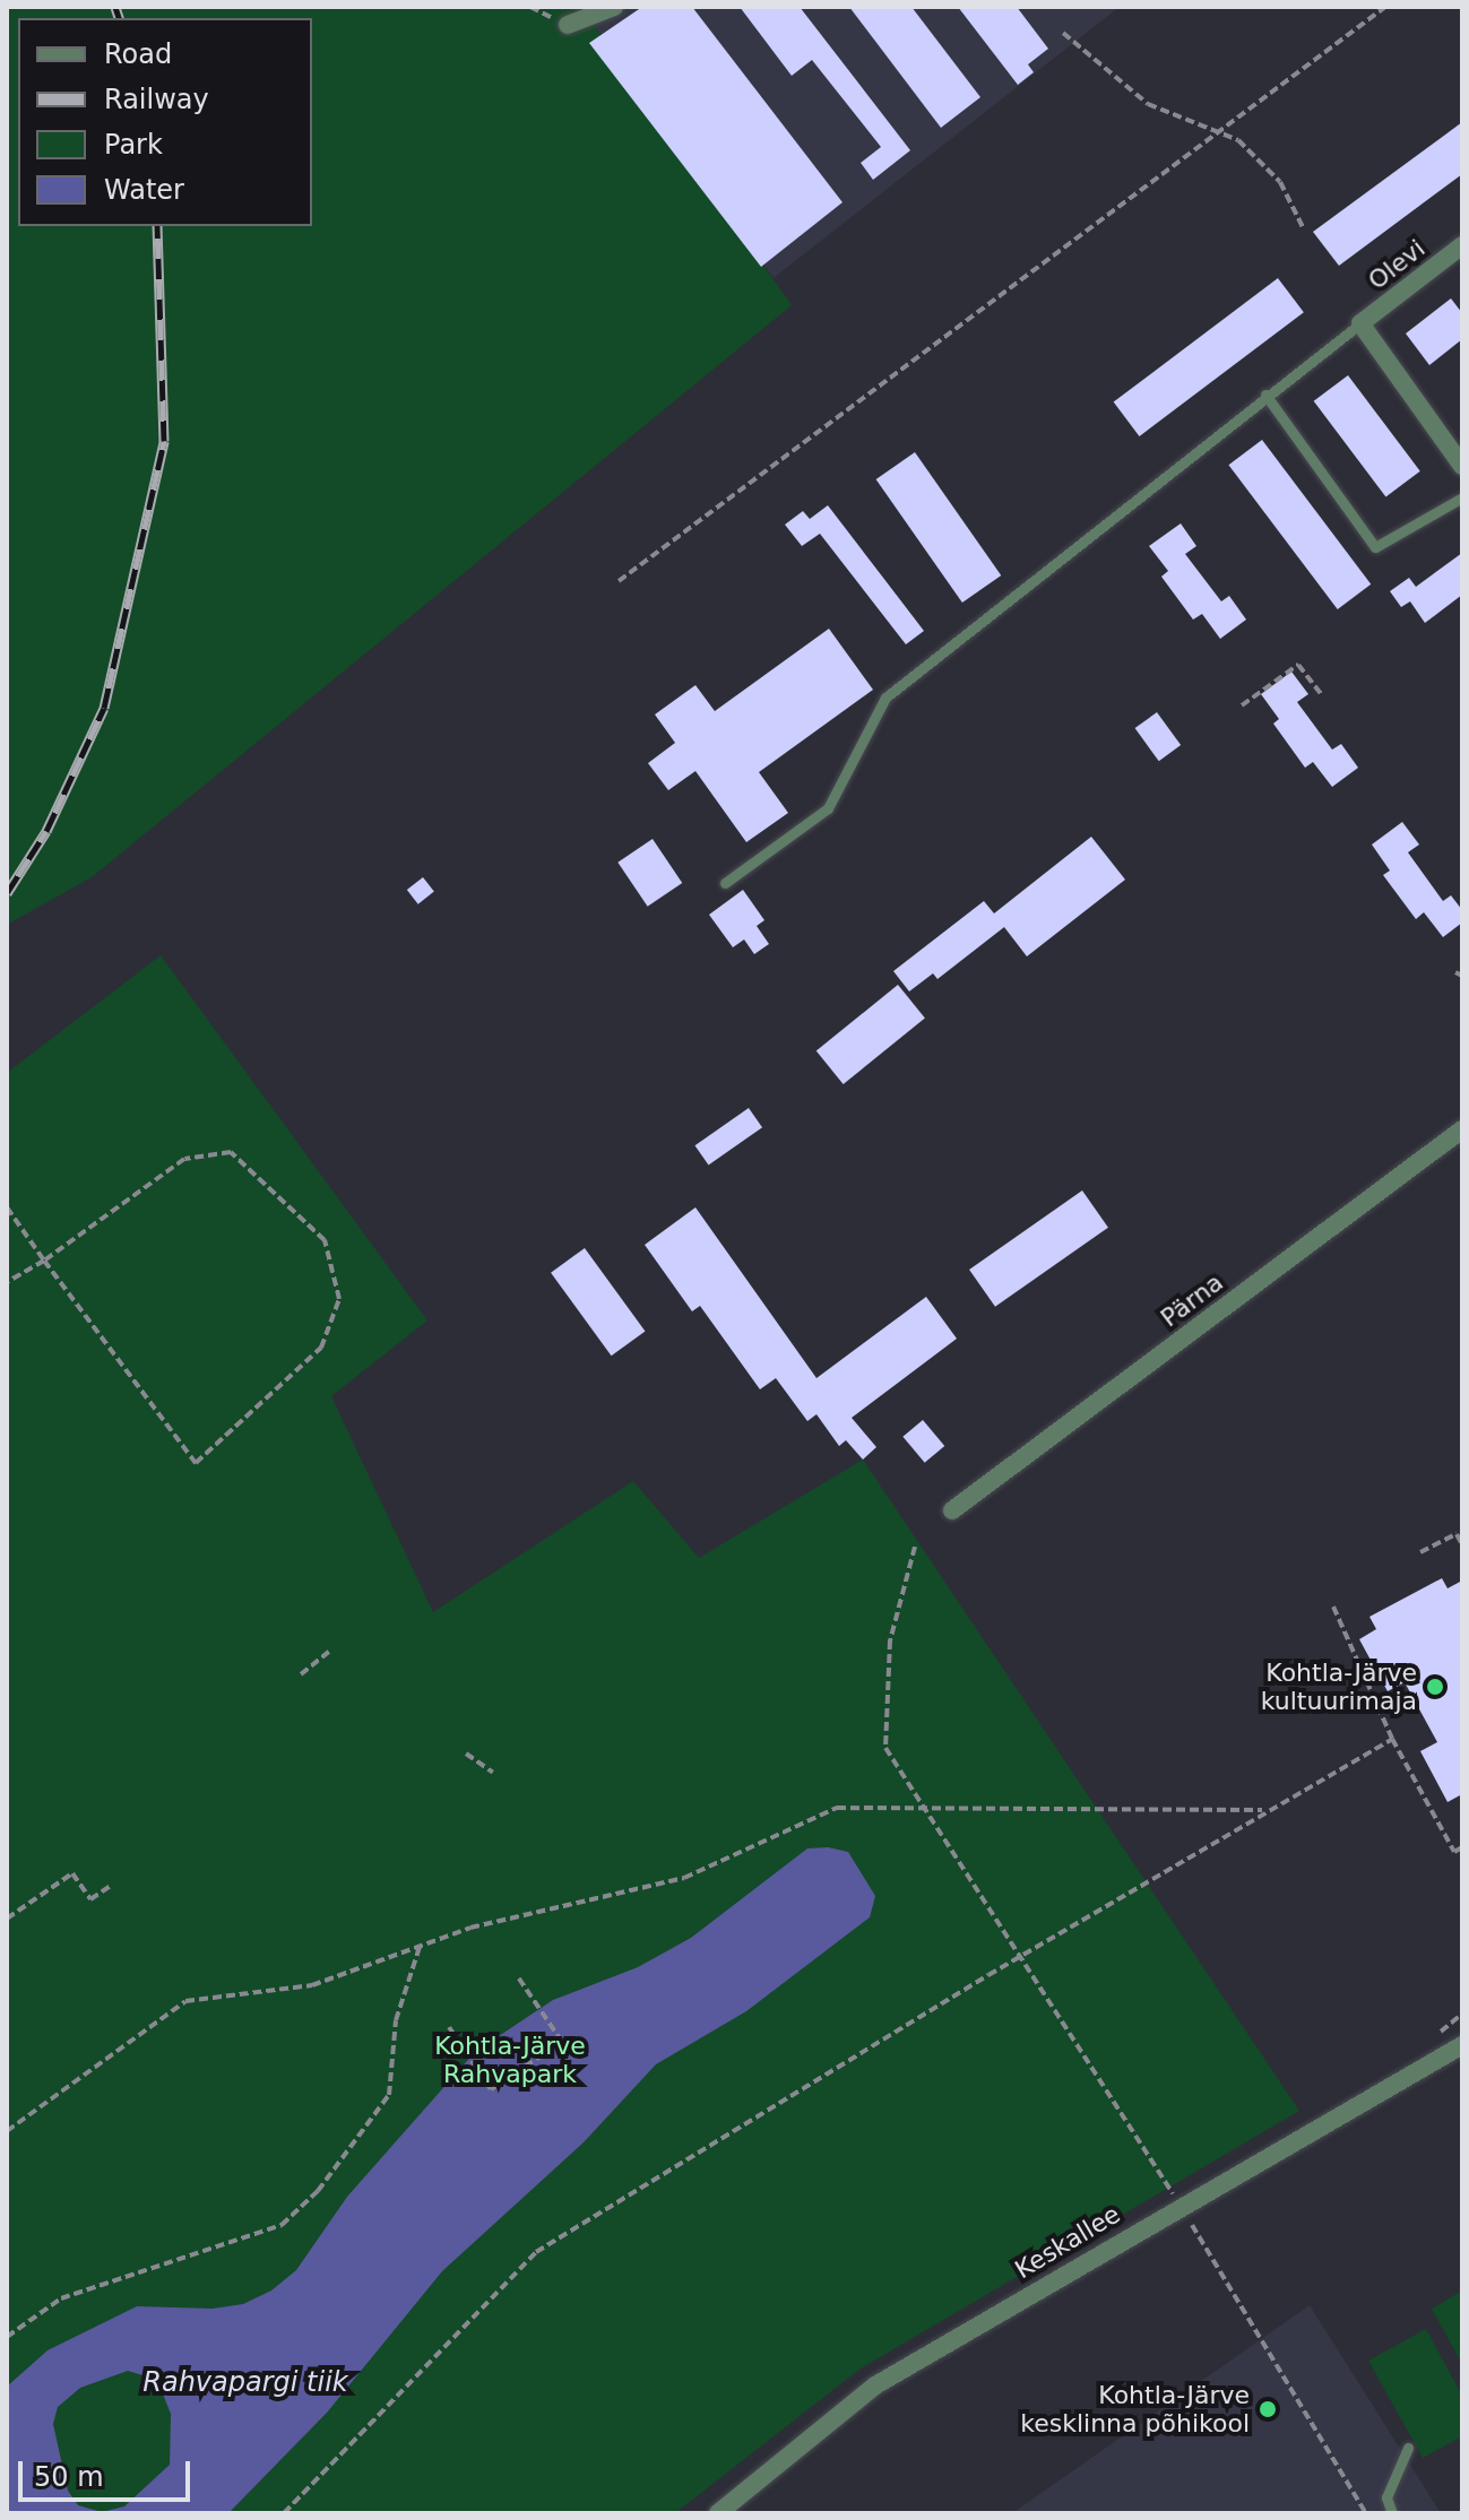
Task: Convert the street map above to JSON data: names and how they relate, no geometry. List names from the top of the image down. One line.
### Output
{"streets":{"street":["Olevi","Pärna","Keskallee"]},"water":["Rahvapargi tiik"],"parks":["Kohtla-Järve Rahvapark"],"places":["Kohtla-Järve kultuurimaja","Kohtla-Järve kesklinna põhikool"],"legend":["Road","Railway","Park","Water"],"scale_bar":"50 m"}
